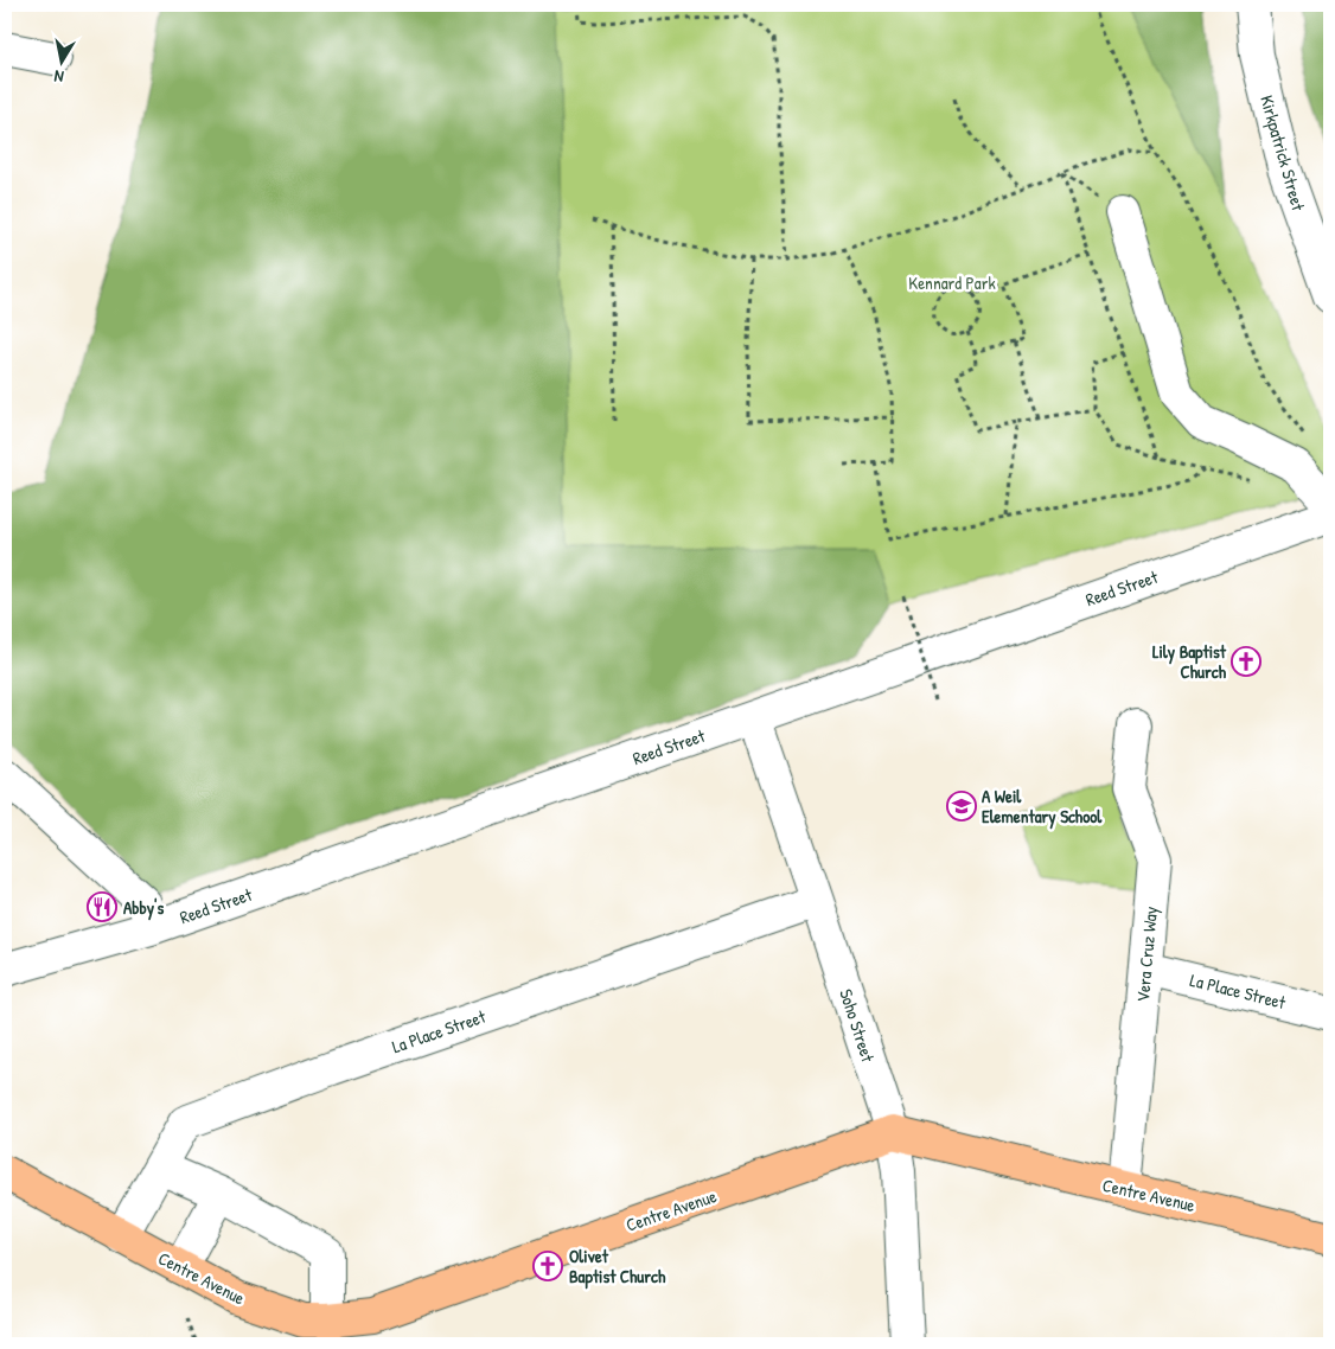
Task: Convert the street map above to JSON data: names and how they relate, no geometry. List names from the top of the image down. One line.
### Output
{"streets":{"main road":["Centre Avenue"],"street":["Kirkpatrick Street","Reed Street","Vera Cruz Way","La Place Street","Soho Street"]},"crossings":[["Reed Street","Soho Street"],["Vera Cruz Way","La Place Street"],["Vera Cruz Way","Centre Avenue"],["La Place Street","Soho Street"],["La Place Street","Centre Avenue"],["Soho Street","Centre Avenue"]],"parks":["Kennard Park"],"places":{"church":["Lily Baptist Church","Olivet Baptist Church"],"school or university":["A Weil Elementary School"],"restaurant":["Abby's"]},"north":"bottom"}
